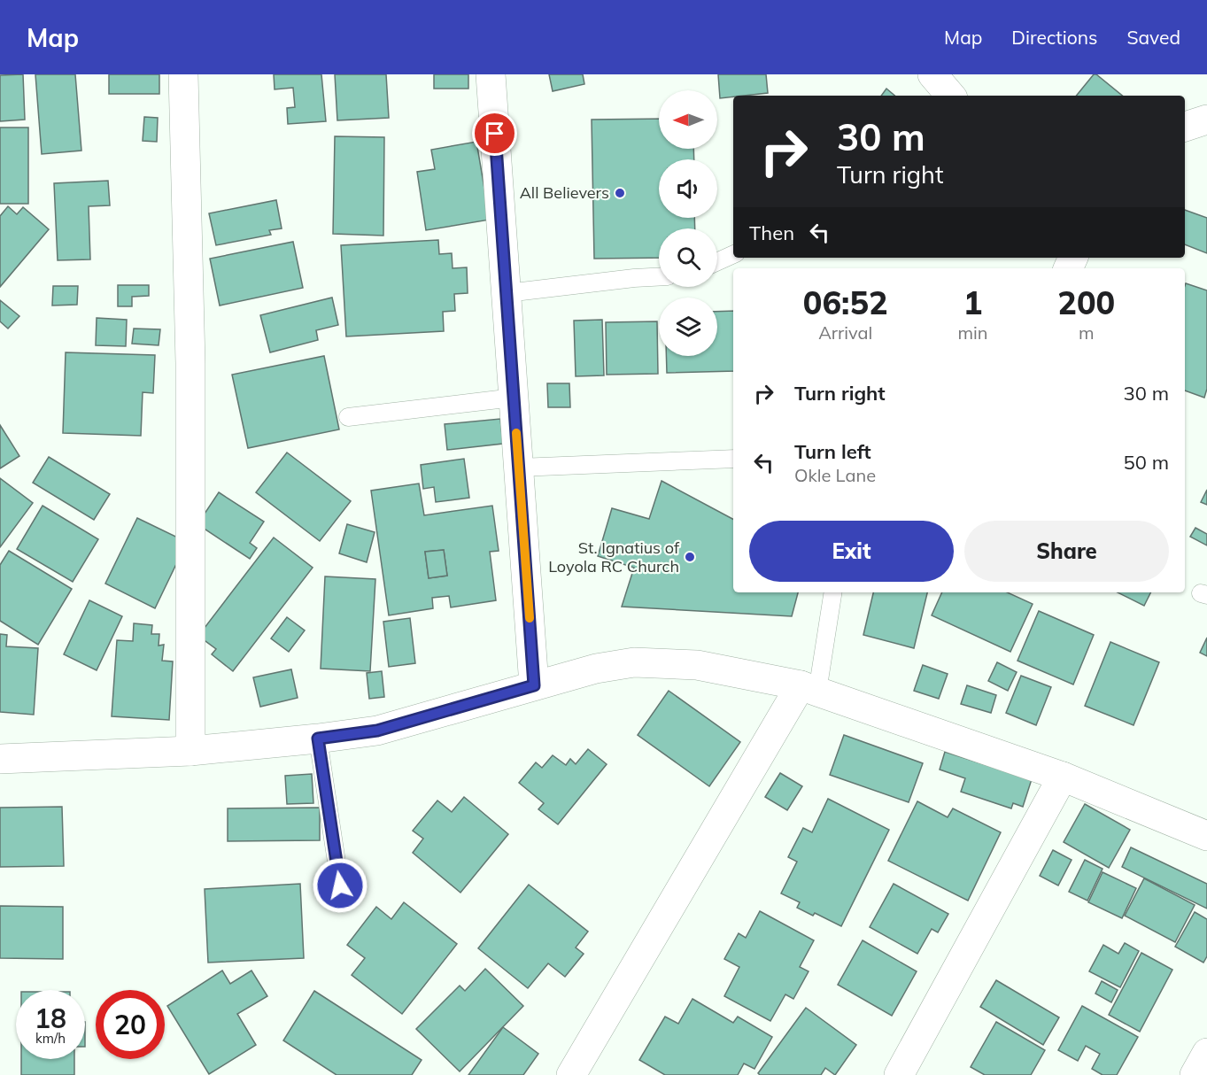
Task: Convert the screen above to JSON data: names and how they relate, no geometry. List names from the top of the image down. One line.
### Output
{"places":["All Believers","St. Ignatius of Loyola RC Church"],"north":"left","page":{"header":"Map","nav":["Map","Directions","Saved"],"turn":["30 m","Turn right"],"then":"Then","eta":["06:52","Arrival","1","min","200","m"],"list":[{"name":"Turn right","value":"30 m"},{"name":"Turn left","note":"Okle Lane","value":"50 m"}],"buttons":["Exit","Share"],"speed":"18 km/h","limit":"20"}}
